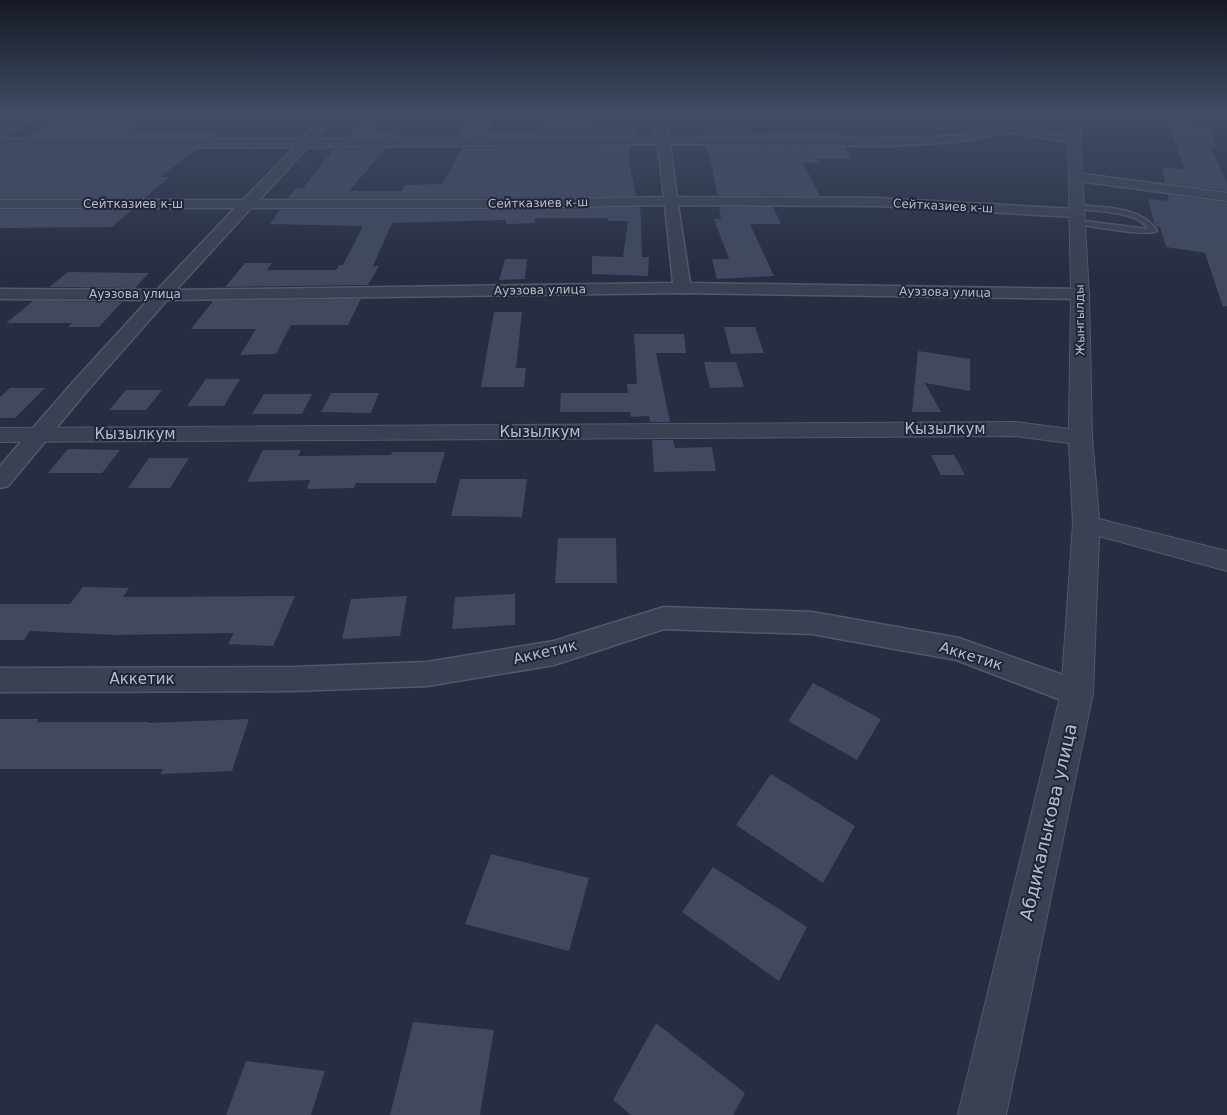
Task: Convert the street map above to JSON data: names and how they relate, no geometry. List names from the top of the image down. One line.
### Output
{"streets":{"street":["Сейтказиев к-ш","Ауэзова улица","Жынгылды","Кызылкум","Аккетик","Абдикалыкова улица"]},"crossings":[["Сейтказиев к-ш","Жынгылды"],["Ауэзова улица","Жынгылды"],["Жынгылды","Кызылкум"],["Жынгылды","Абдикалыкова улица"],["Аккетик","Абдикалыкова улица"]]}
